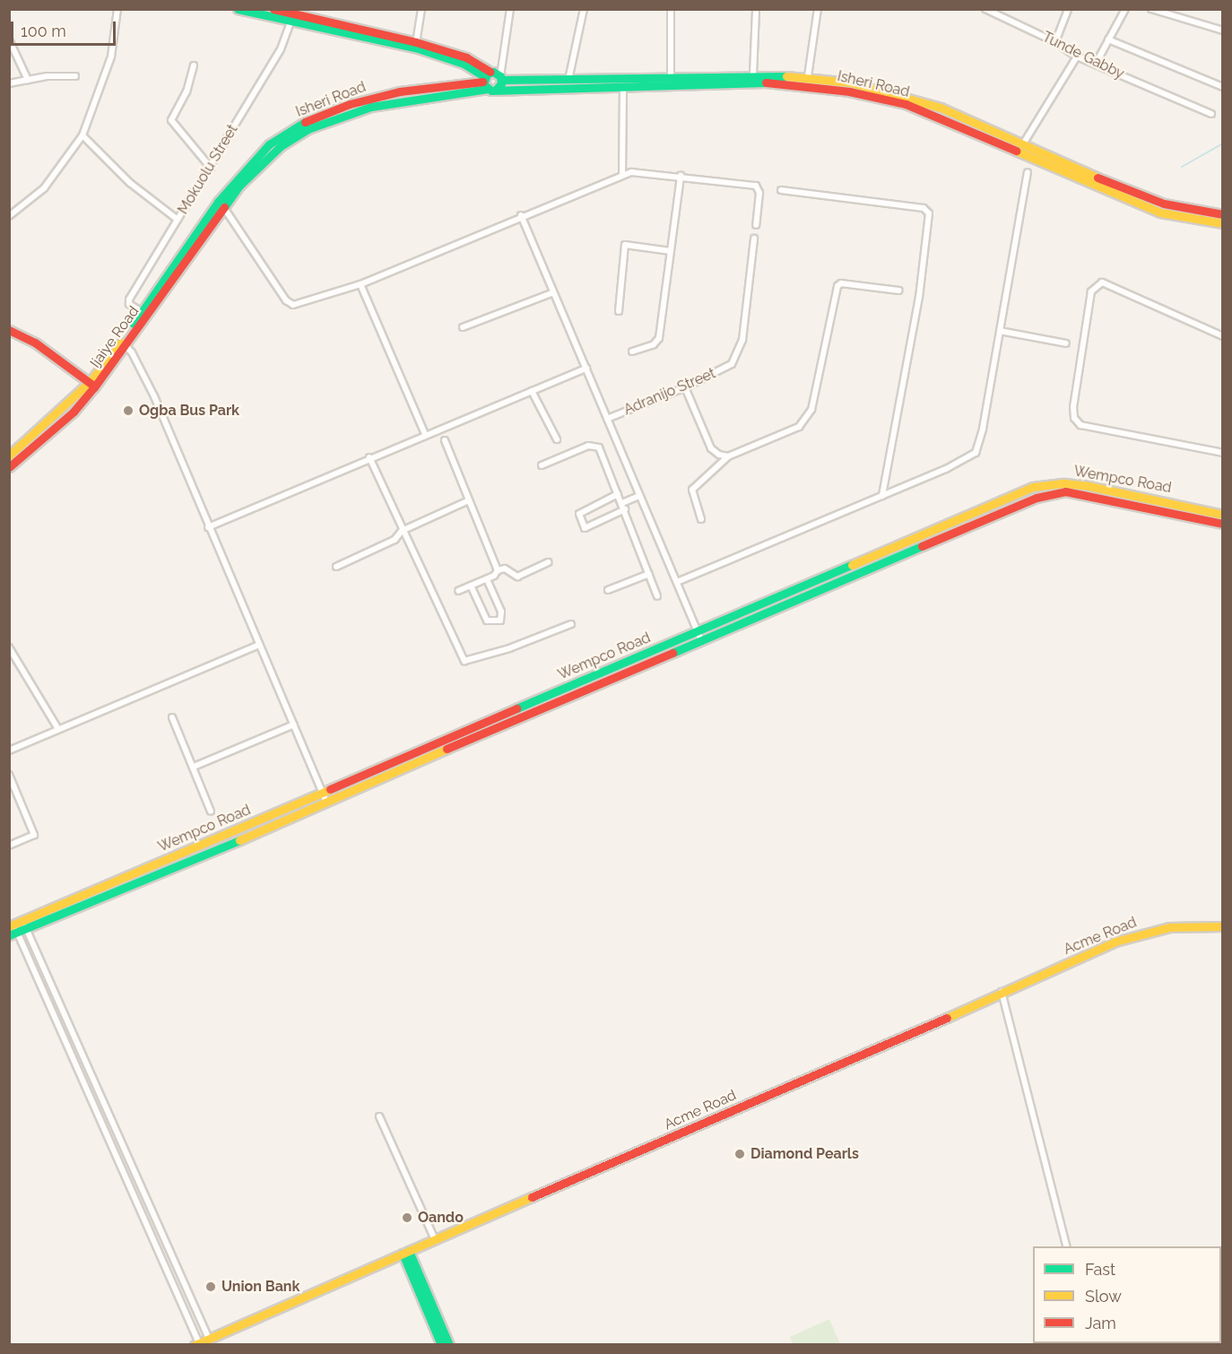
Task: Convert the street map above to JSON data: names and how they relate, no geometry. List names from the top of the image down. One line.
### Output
{"streets":{"street":["Tunde Gabby","Isheri Road","Mokuolu Street","Ijaiye Road","Adranijo Street","Wempco Road","Acme Road"]},"crossings":[["Isheri Road","Ijaiye Road"],["Mokuolu Street","Ijaiye Road"]],"places":["Ogba Bus Park","Diamond Pearls","Oando","Union Bank"],"legend":["Fast","Slow","Jam"],"scale_bar":"100 m"}
